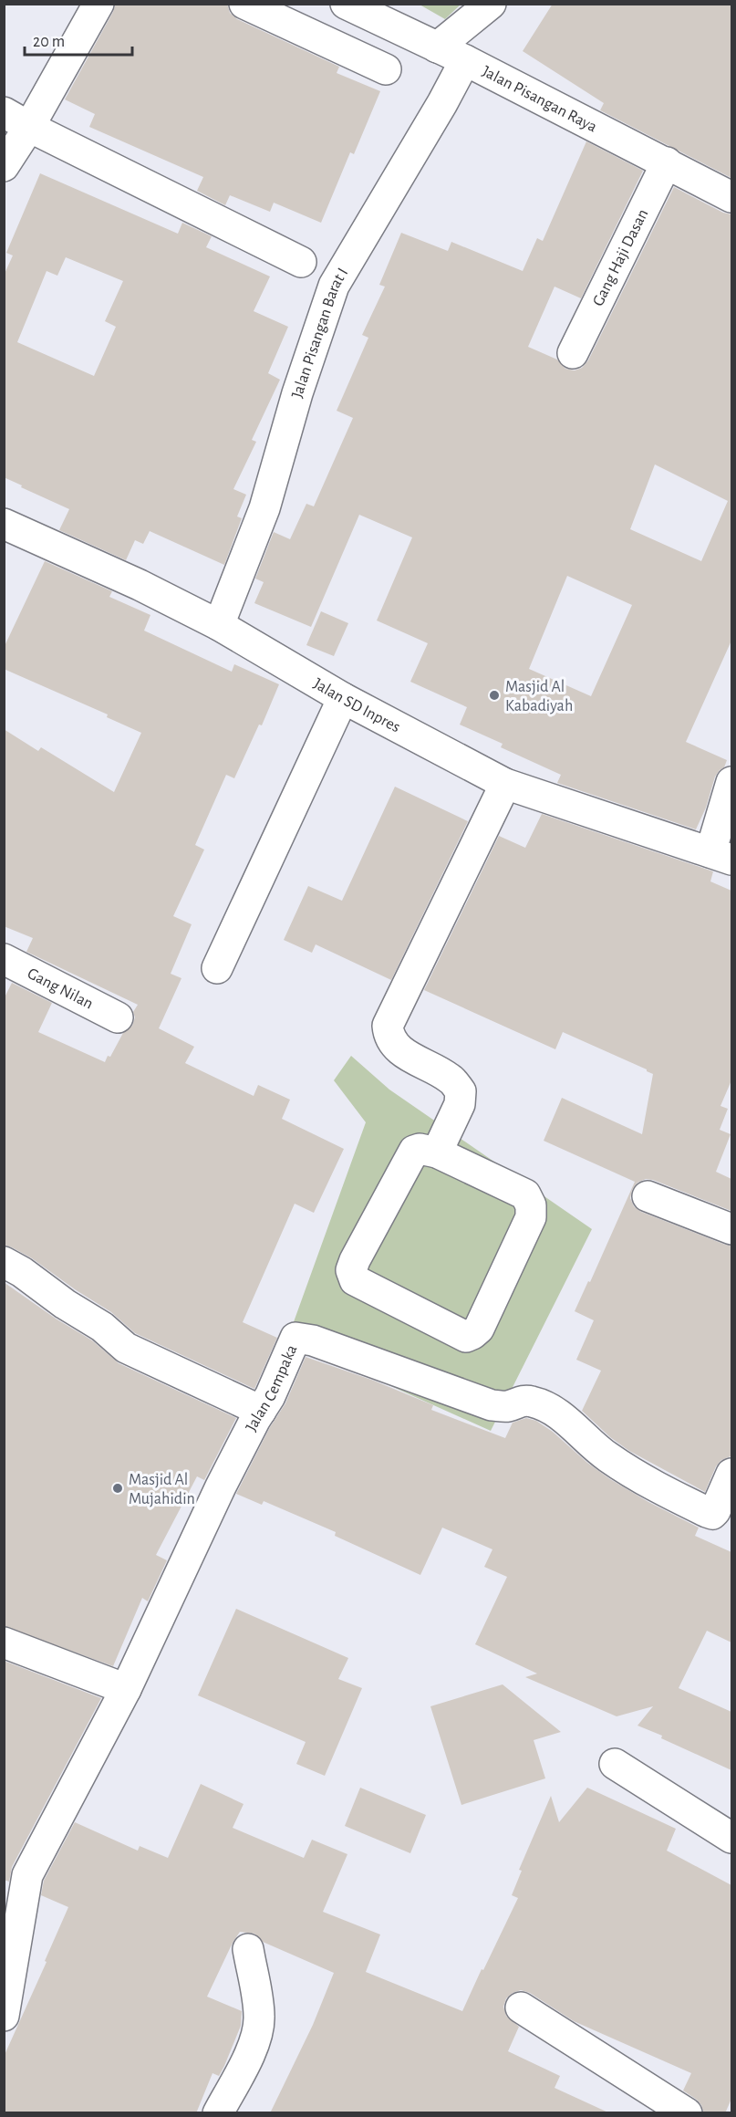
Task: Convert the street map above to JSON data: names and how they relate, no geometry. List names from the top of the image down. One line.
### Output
{"streets":{"street":["Jalan Pisangan Raya","Gang Haji Dasan","Jalan Pisangan Barat I","Jalan SD Inpres","Gang Nilan","Jalan Cempaka"]},"crossings":[["Jalan Pisangan Raya","Gang Haji Dasan"],["Jalan Pisangan Raya","Jalan Pisangan Barat I"],["Jalan Pisangan Barat I","Jalan SD Inpres"]],"places":["Masjid Al Kabadiyah","Masjid Al Mujahidin"],"scale_bar":"20 m"}
